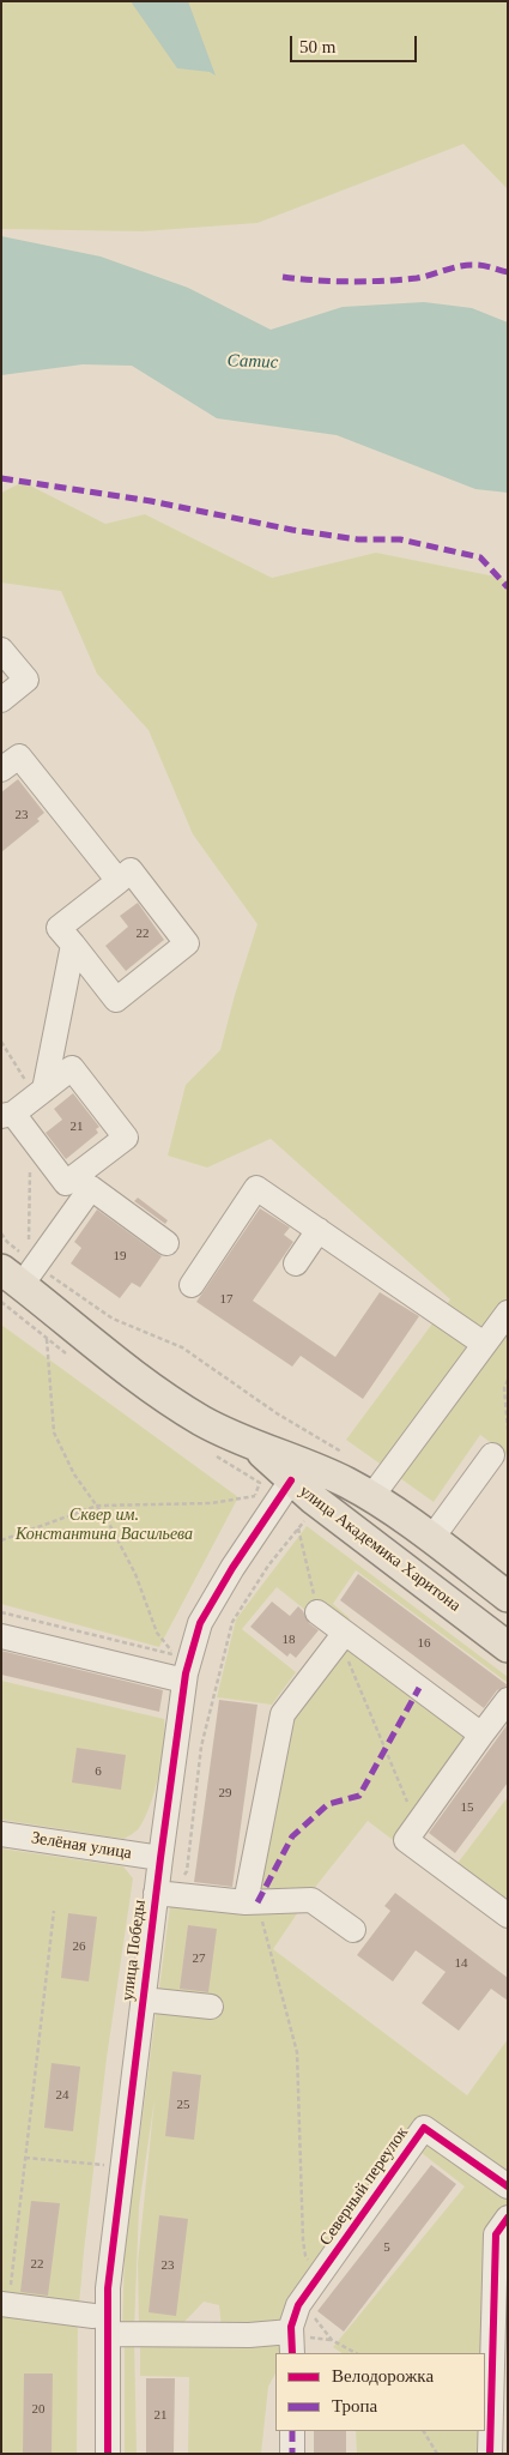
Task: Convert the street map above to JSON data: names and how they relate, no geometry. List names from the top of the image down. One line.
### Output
{"streets":{"main road":["улица Академика Харитона"],"street":["Зелёная улица","улица Победы","Северный переулок"]},"crossings":[["улица Академика Харитона","улица Победы"],["Зелёная улица","улица Победы"]],"water":["Сатис"],"parks":["Сквер им. Константина Васильева"],"house_numbers":["23","22","21","19","17","18","16","6","29","15","26","27","14","24","25","5","22","23","20","21"],"legend":["Велодорожка","Тропа"],"scale_bar":"50 m"}
